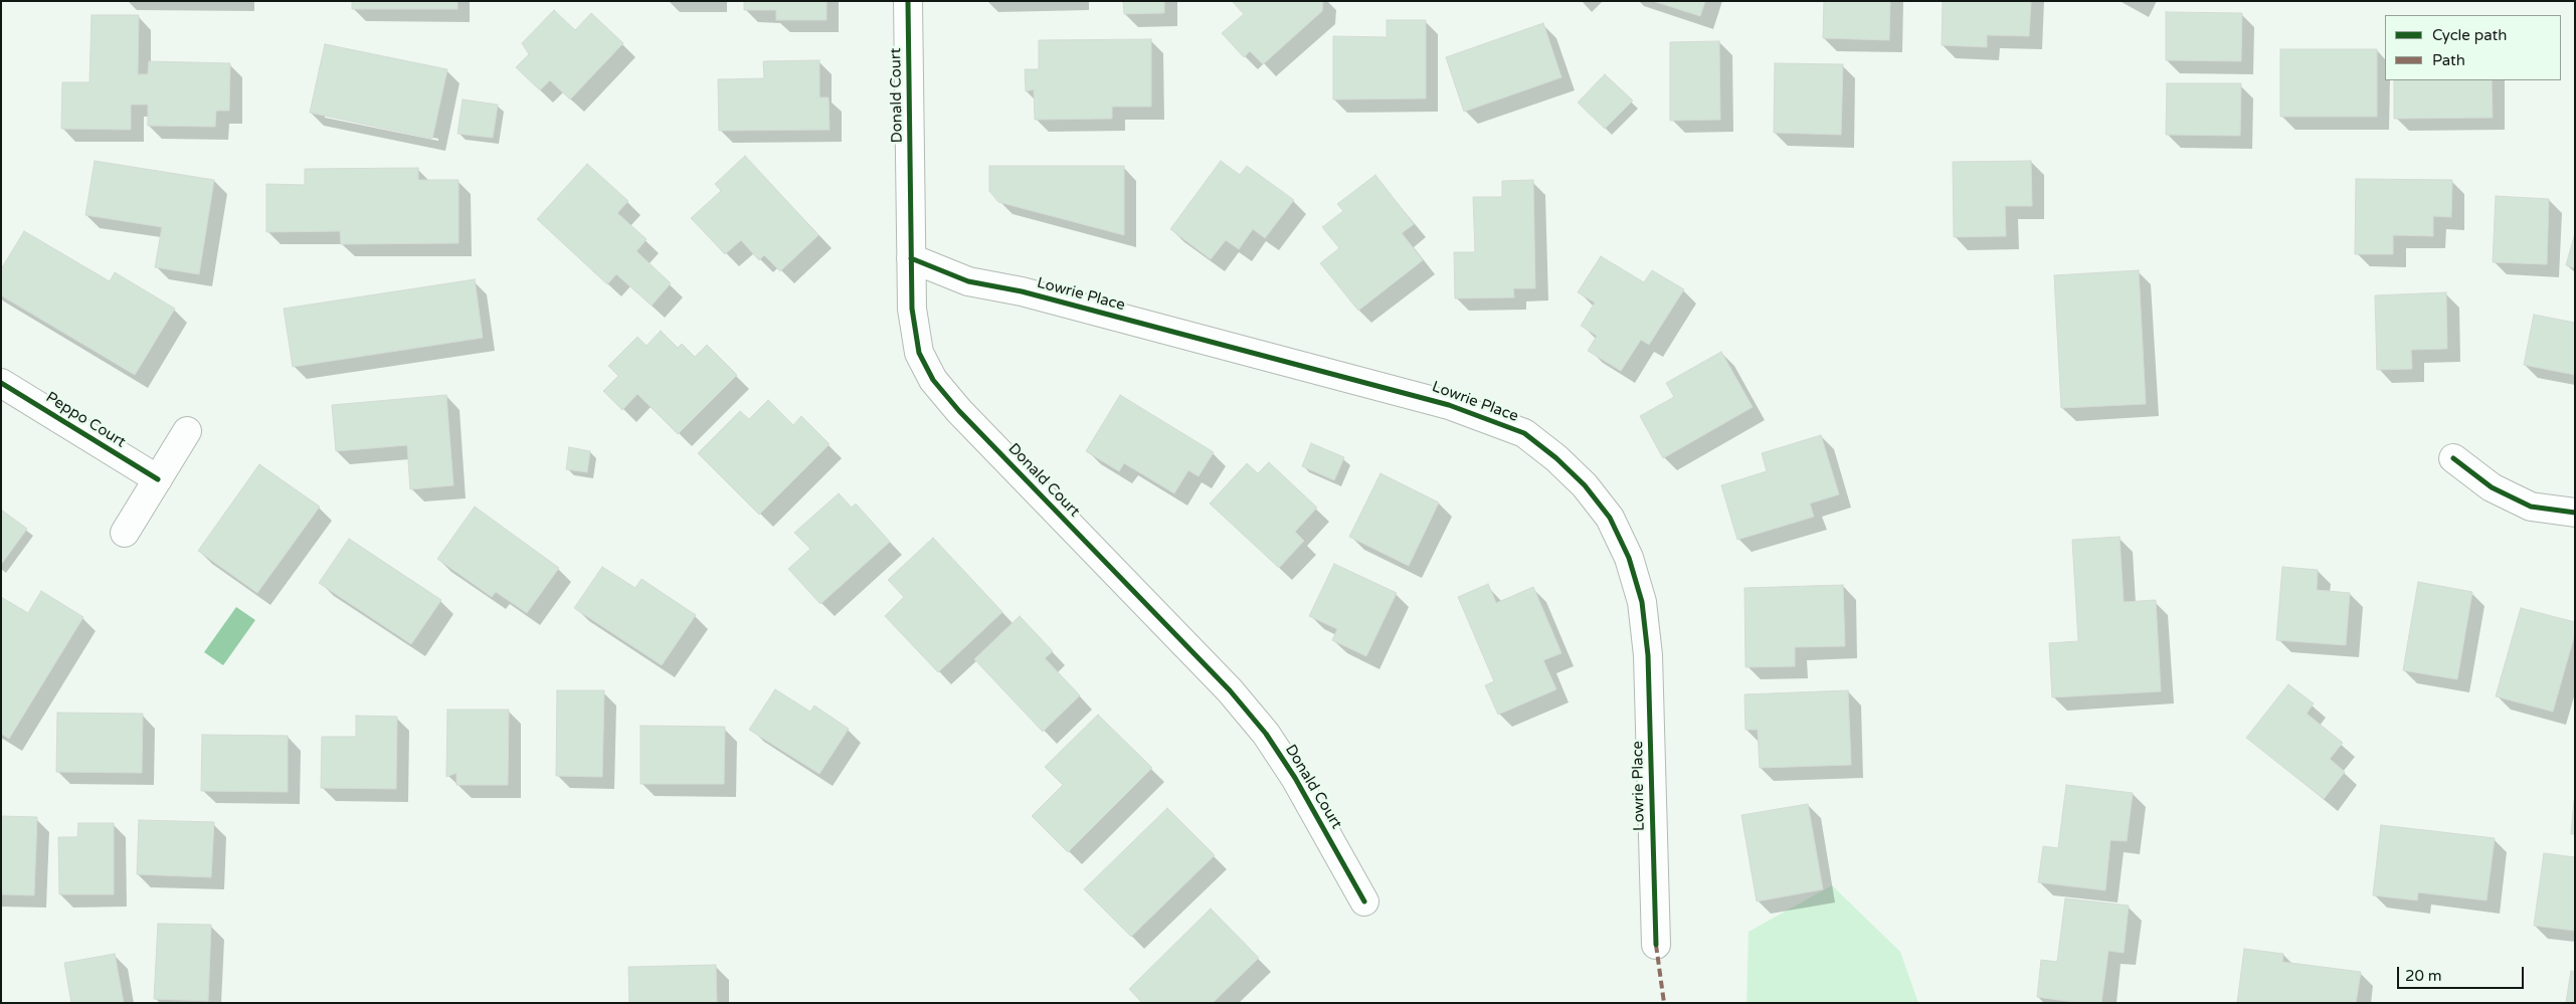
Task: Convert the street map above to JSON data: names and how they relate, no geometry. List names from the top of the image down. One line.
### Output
{"streets":{"street":["Donald Court","Lowrie Place","Peppo Court"]},"crossings":[["Donald Court","Lowrie Place"]],"legend":["Cycle path","Path"],"scale_bar":"20 m"}
